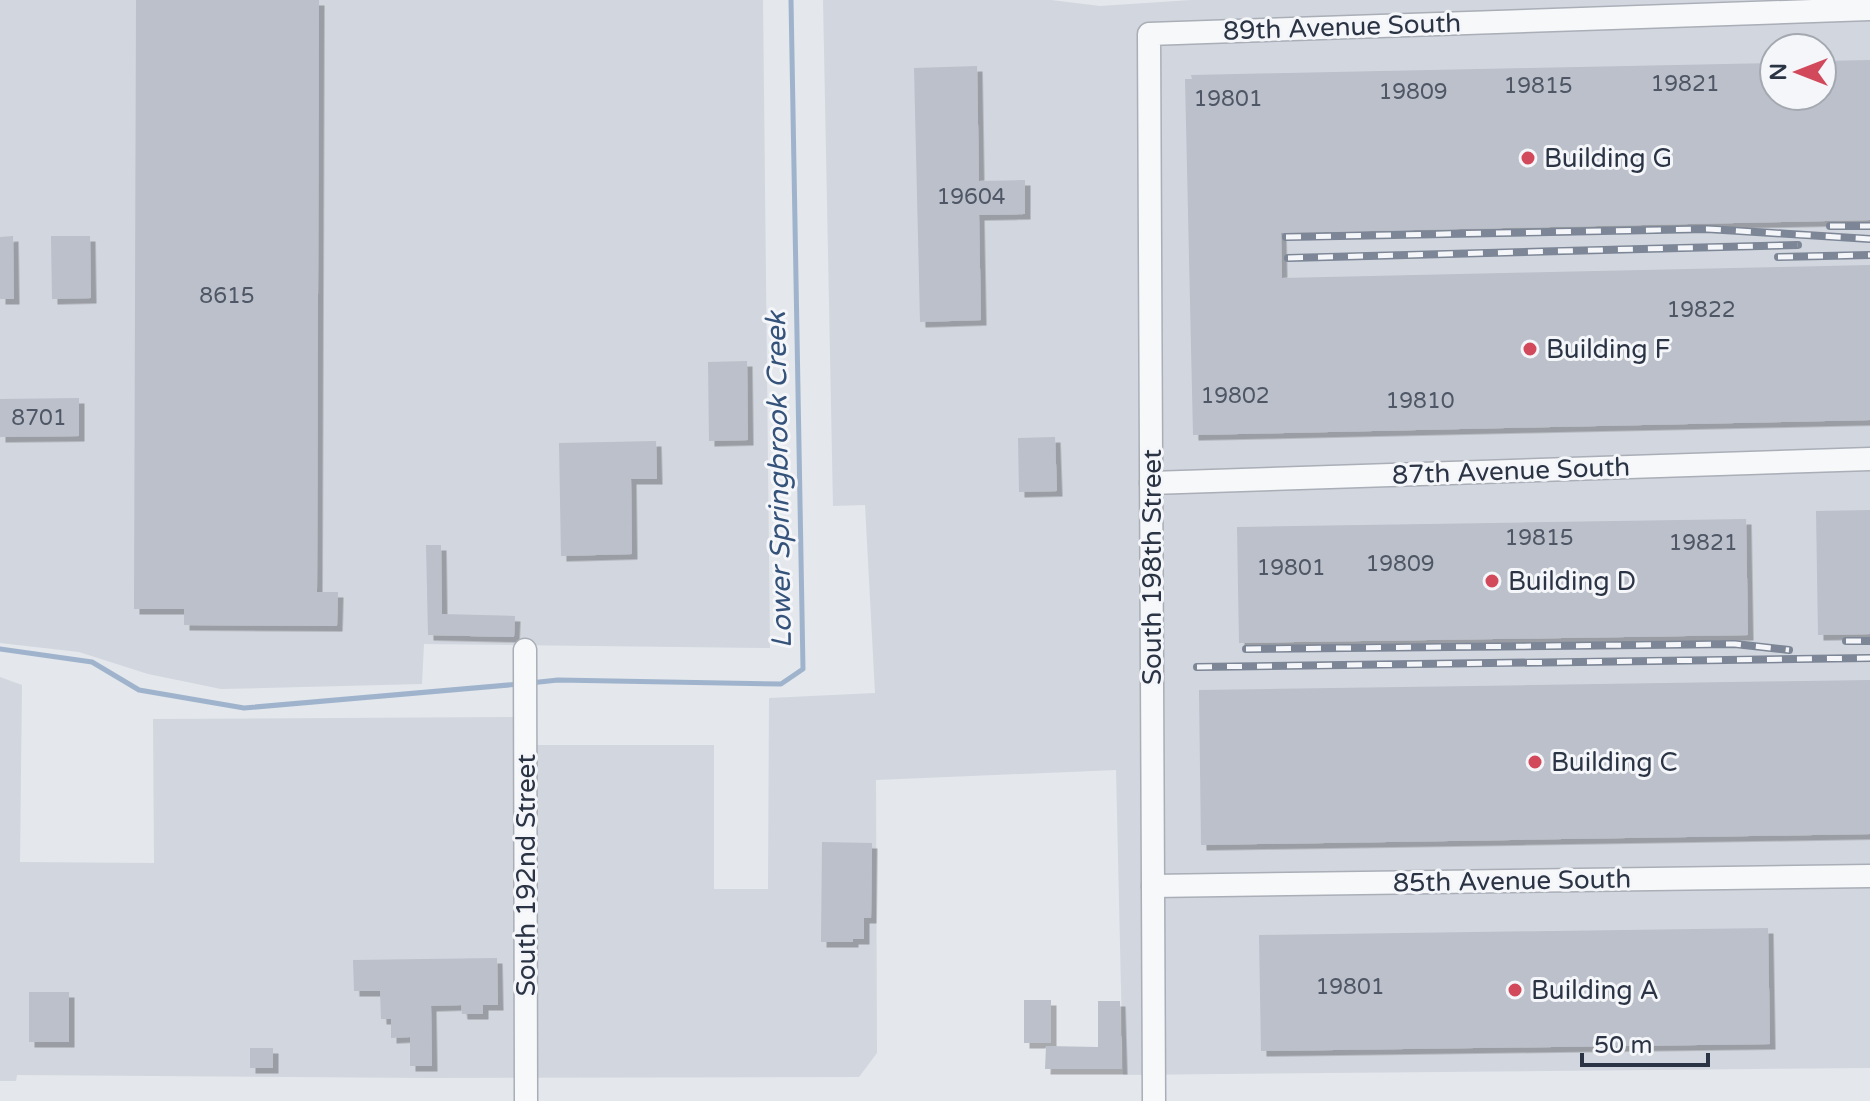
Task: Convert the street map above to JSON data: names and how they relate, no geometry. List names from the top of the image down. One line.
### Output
{"streets":{"street":["89th Avenue South","87th Avenue South","South 198th Street","South 192nd Street","85th Avenue South"]},"crossings":[["89th Avenue South","South 198th Street"],["87th Avenue South","South 198th Street"],["South 198th Street","85th Avenue South"]],"water":["Lower Springbrook Creek"],"places":["Building G","Building F","Building D","Building C","Building A"],"house_numbers":["19821","19815","19809","19801","19604","8615","19822","19802","19810","8701","19815","19821","19809","19801","19801"],"scale_bar":"50 m","north":"left"}
